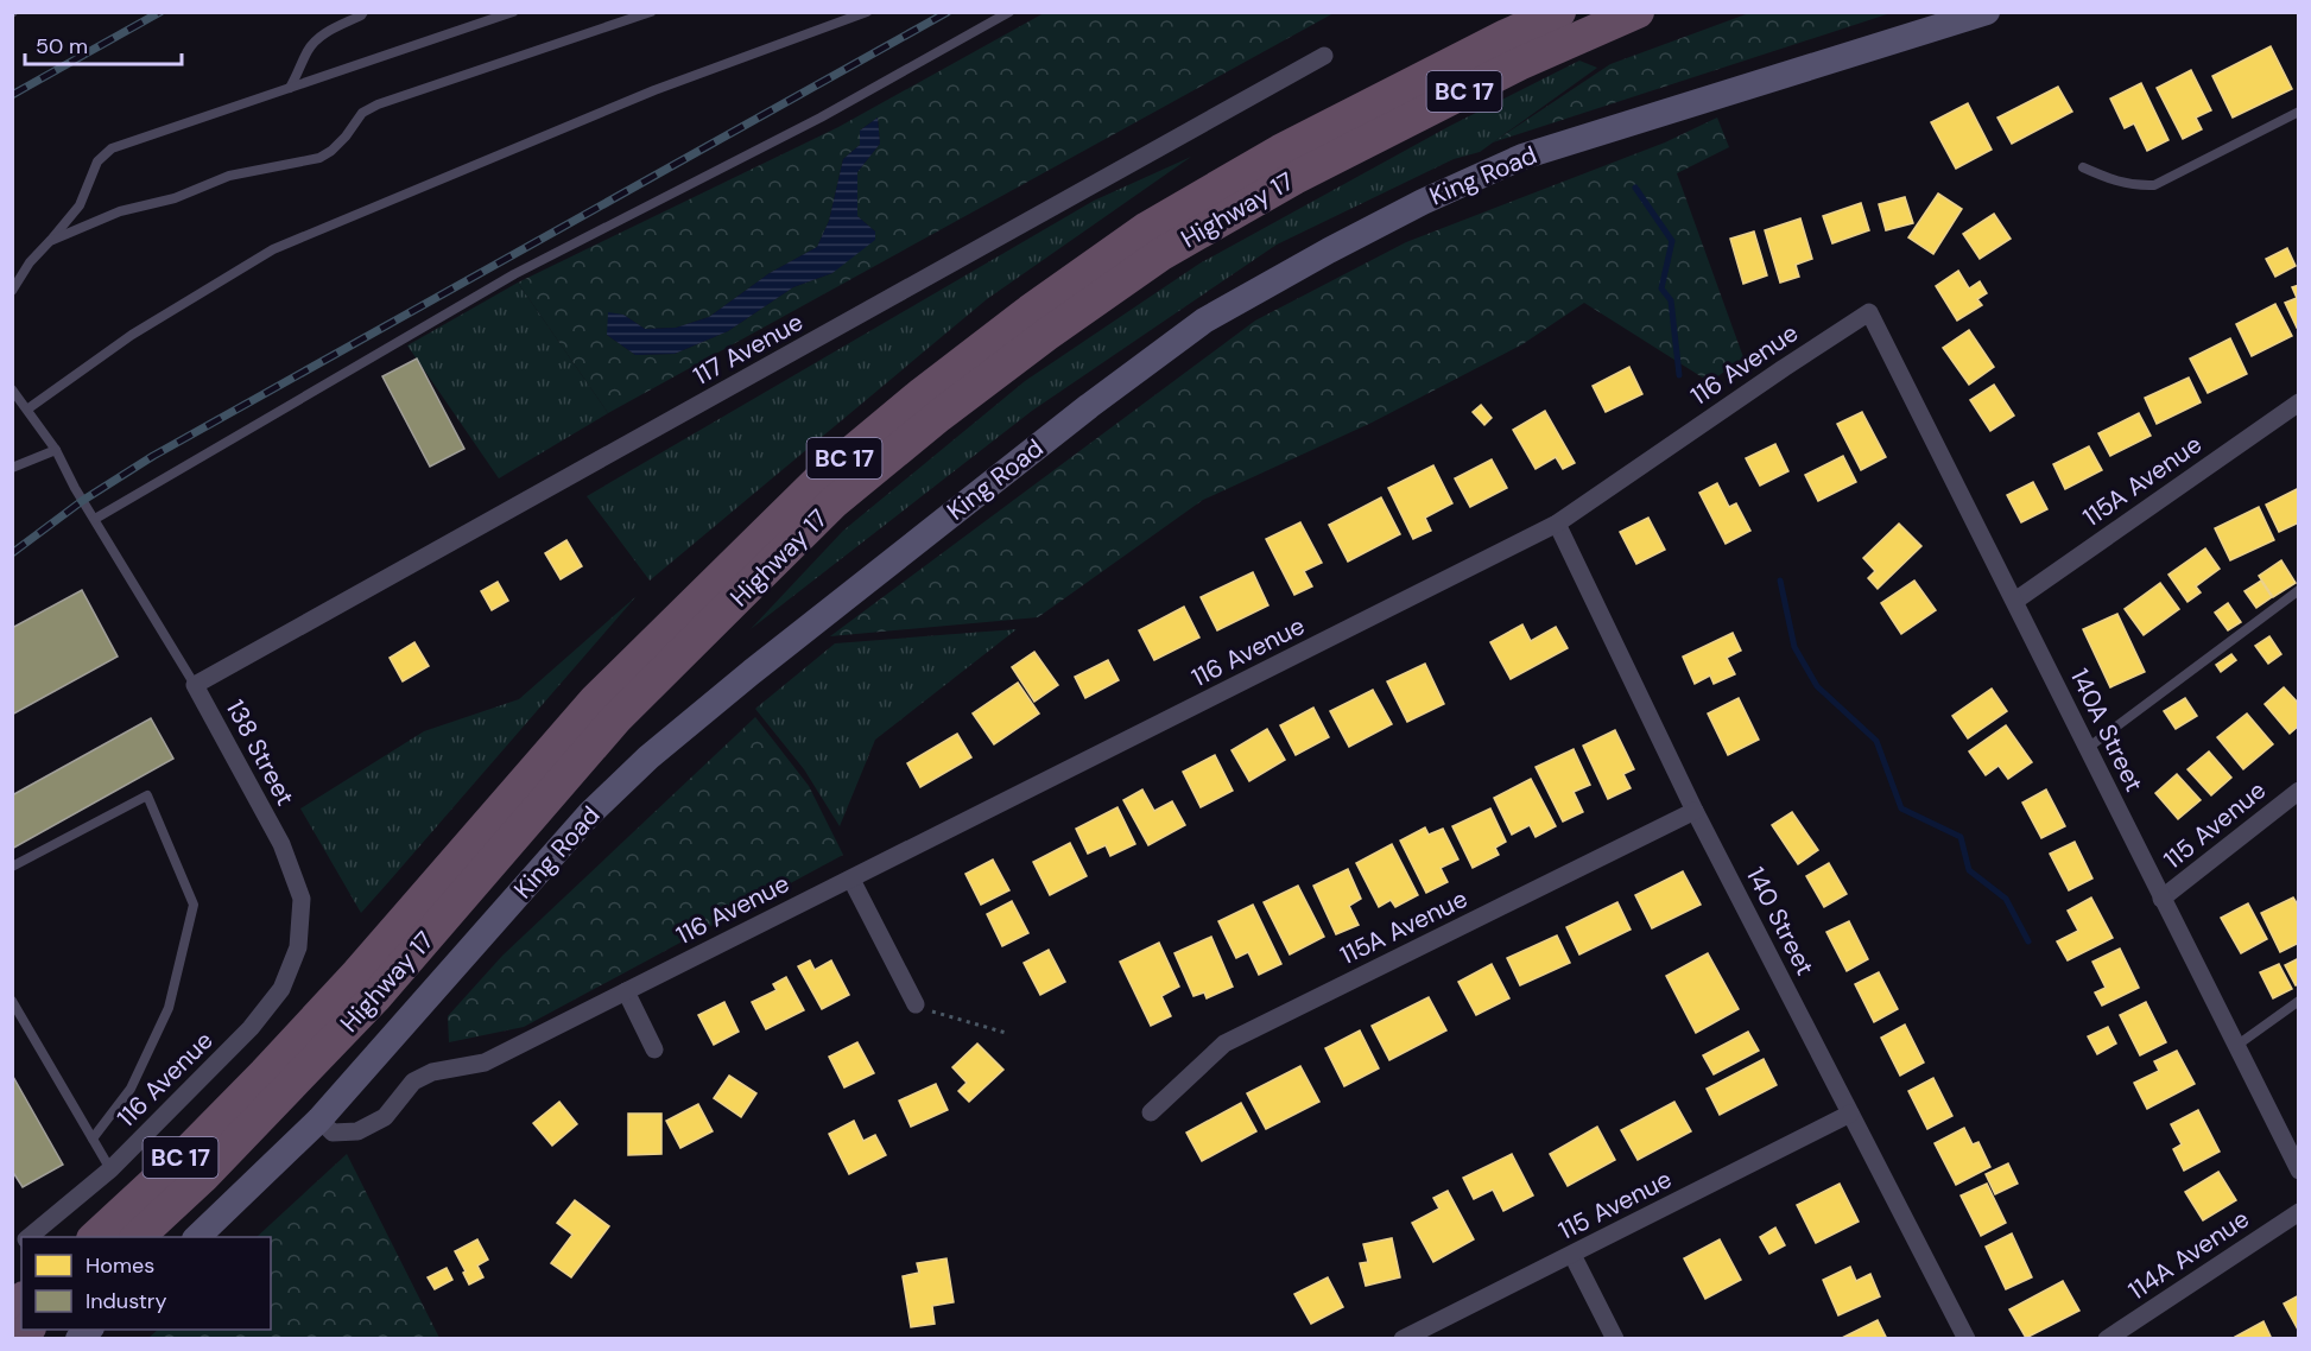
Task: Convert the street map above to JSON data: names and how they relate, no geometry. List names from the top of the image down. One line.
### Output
{"streets":{"highway":["BC 17","Highway 17"],"street":["King Road","117 Avenue","116 Avenue","115A Avenue","140A Street","138 Street","115 Avenue","140 Street","114A Avenue"]},"crossings":[["King Road","116 Avenue"],["117 Avenue","138 Street"],["116 Avenue","140A Street"],["116 Avenue","138 Street"],["116 Avenue","140 Street"],["115A Avenue","140A Street"],["115A Avenue","140 Street"],["140A Street","115 Avenue"],["115 Avenue","140 Street"]],"legend":["Homes","Industry"],"scale_bar":"50 m"}
